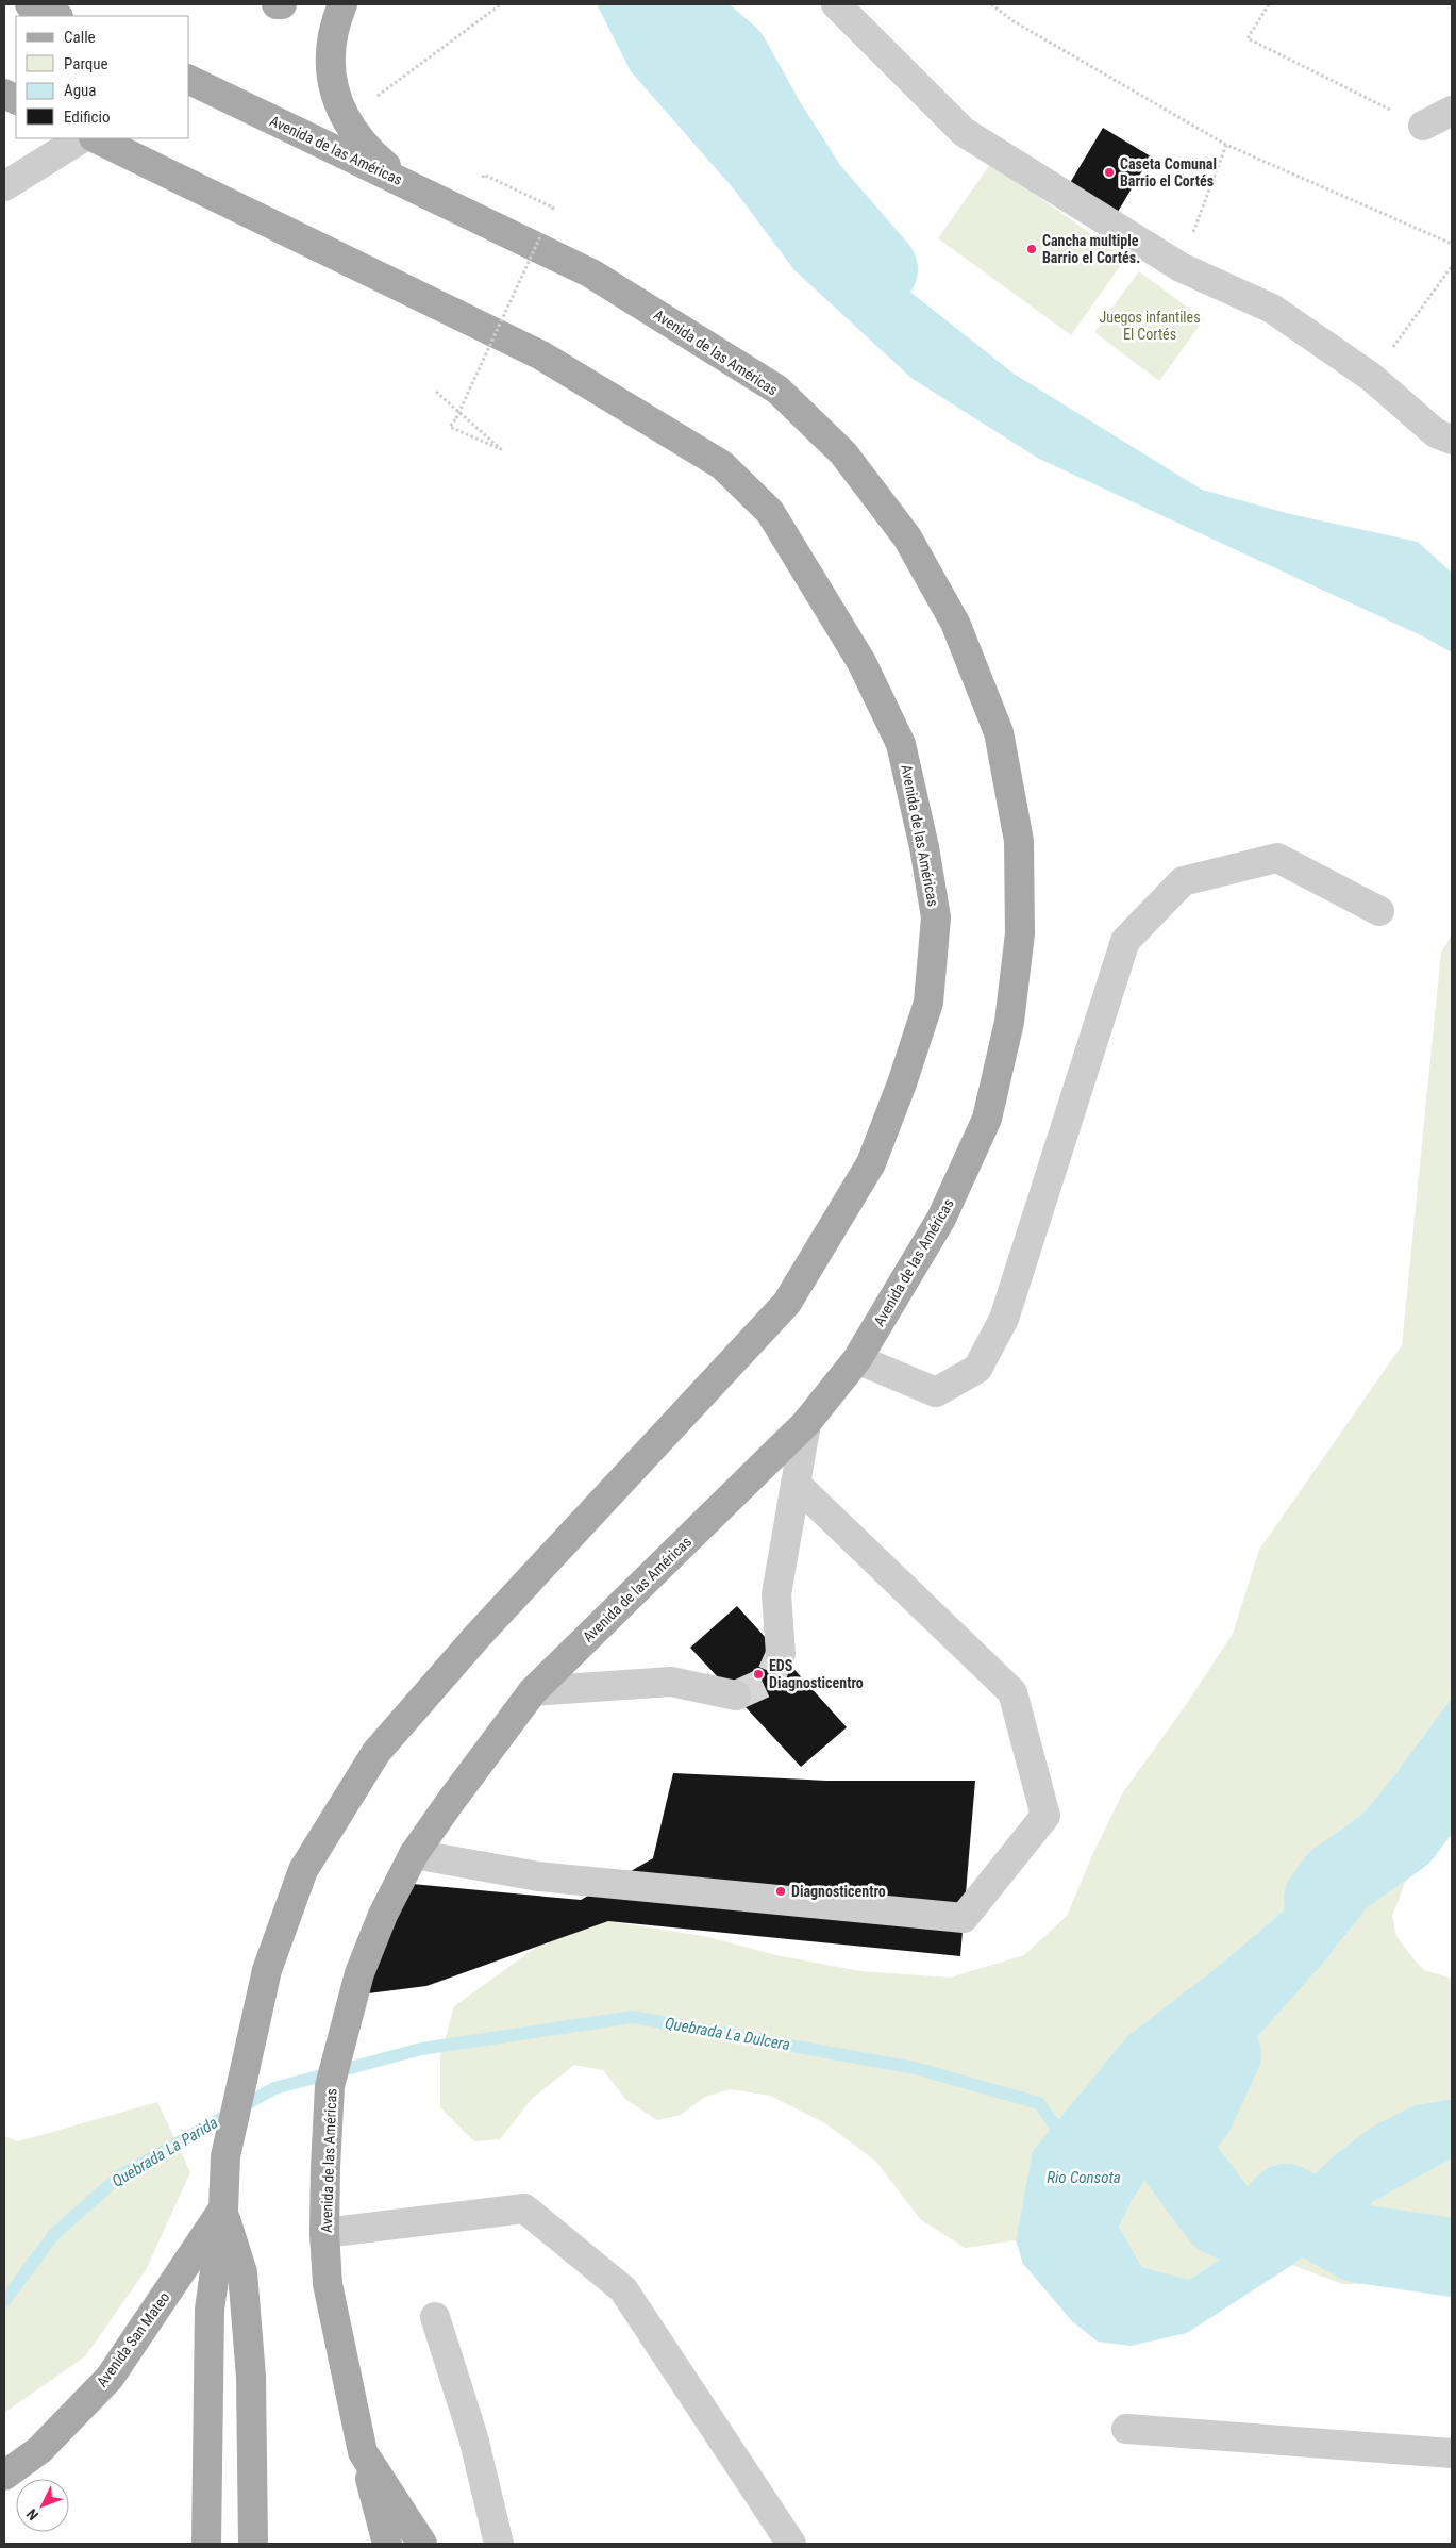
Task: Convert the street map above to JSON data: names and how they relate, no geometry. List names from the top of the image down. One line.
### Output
{"streets":{"main road":["Avenida de las Américas","Avenida San Mateo"]},"crossings":[["Avenida de las Américas","Avenida San Mateo"]],"water":["Quebrada La Dulcera","Quebrada La Parida","Rio Consota"],"parks":["Juegos infantiles El Cortés"],"places":["Caseta Comunal Barrio el Cortés","Cancha multiple Barrio el Cortés.","EDS Diagnosticentro","Diagnosticentro"],"legend":["Calle","Parque","Agua","Edificio"],"north":"bottom left"}
